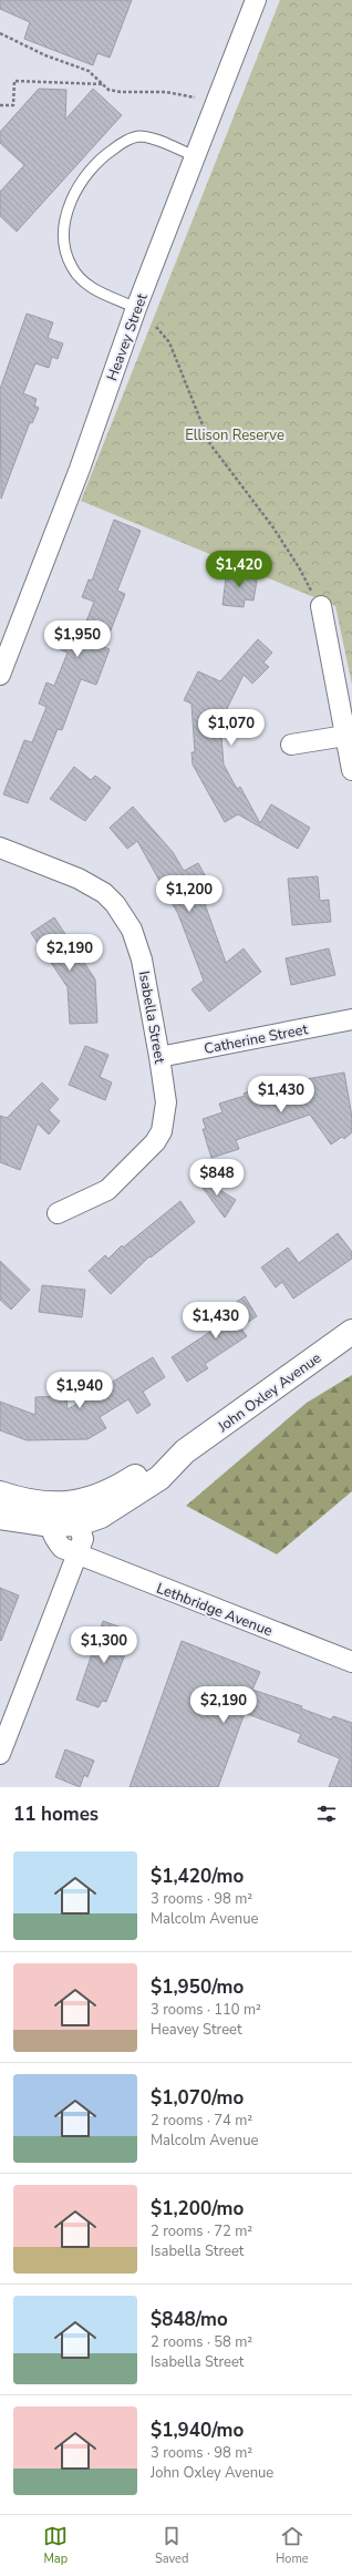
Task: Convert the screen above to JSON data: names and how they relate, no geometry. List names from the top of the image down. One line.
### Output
{"streets":{"street":["Heavey Street","Isabella Street","Catherine Street","John Oxley Avenue","Lethbridge Avenue"]},"crossings":[["Isabella Street","Catherine Street"],["John Oxley Avenue","Lethbridge Avenue"]],"parks":["Ellison Reserve"],"page":{"price":["$1,420","$1,950","$1,070","$1,200","$2,190","$1,430","$848","$1,430","$1,940","$1,300","$2,190"],"heading":"11 homes","list":[{"name":"$1,420/mo","note":"3 rooms · 98 m² · Malcolm Avenue"},{"name":"$1,950/mo","note":"3 rooms · 110 m² · Heavey Street"},{"name":"$1,070/mo","note":"2 rooms · 74 m² · Malcolm Avenue"},{"name":"$1,200/mo","note":"2 rooms · 72 m² · Isabella Street"},{"name":"$848/mo","note":"2 rooms · 58 m² · Isabella Street"},{"name":"$1,940/mo","note":"3 rooms · 98 m² · John Oxley Avenue"}],"tabs":["Map","Saved","Home"]}}
